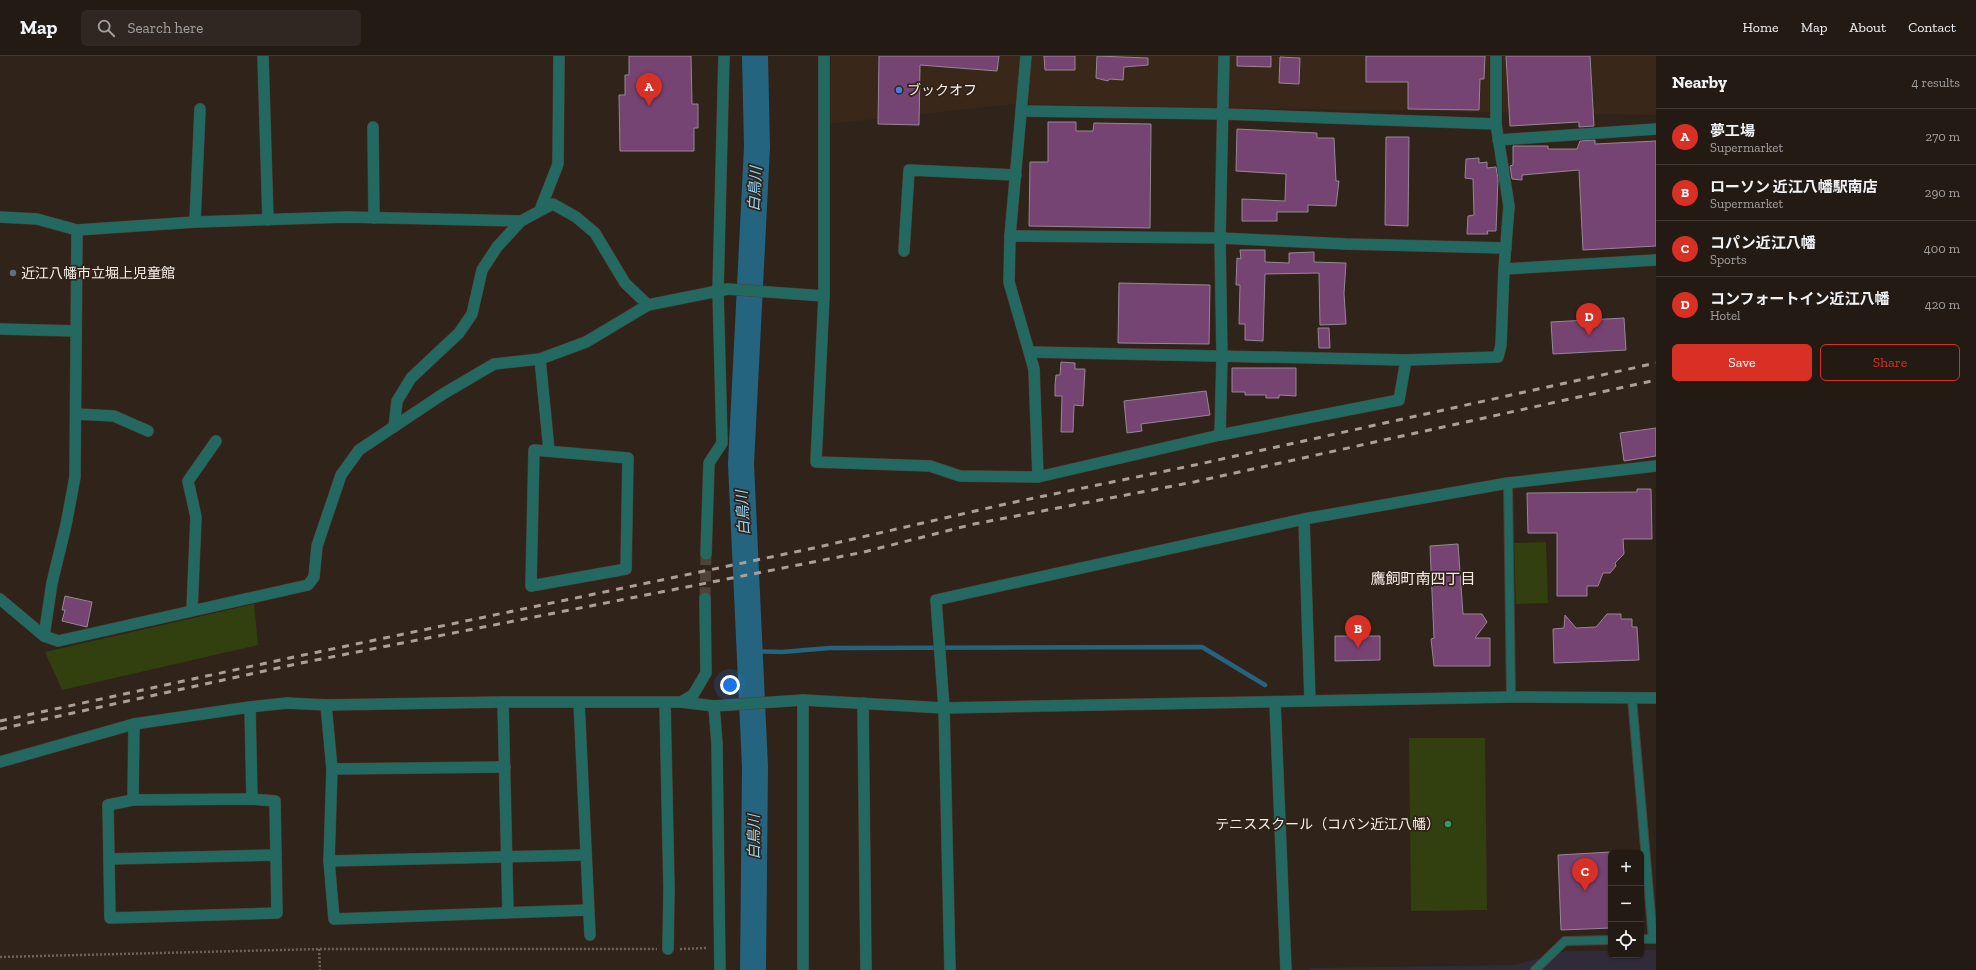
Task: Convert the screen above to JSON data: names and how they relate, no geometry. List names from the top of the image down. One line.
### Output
{"districts":["鷹飼町南四丁目"],"water":["白鳥川"],"places":["ブックオフ","近江八幡市立堀上児童館","テニススクール（コパン近江八幡）"],"page":{"header":"Map","search":"Search here","nav":["Home","Map","About","Contact"],"heading":["Nearby","4 results"],"pins":["A","D","B","C"],"list":[{"mark":"A","name":"夢工場","note":"Supermarket","value":"270 m"},{"mark":"B","name":"ローソン 近江八幡駅南店","note":"Supermarket","value":"290 m"},{"mark":"C","name":"コパン近江八幡","note":"Sports","value":"400 m"},{"mark":"D","name":"コンフォートイン近江八幡","note":"Hotel","value":"420 m"}],"buttons":["Save","Share"],"map_buttons":["+","−"]}}
